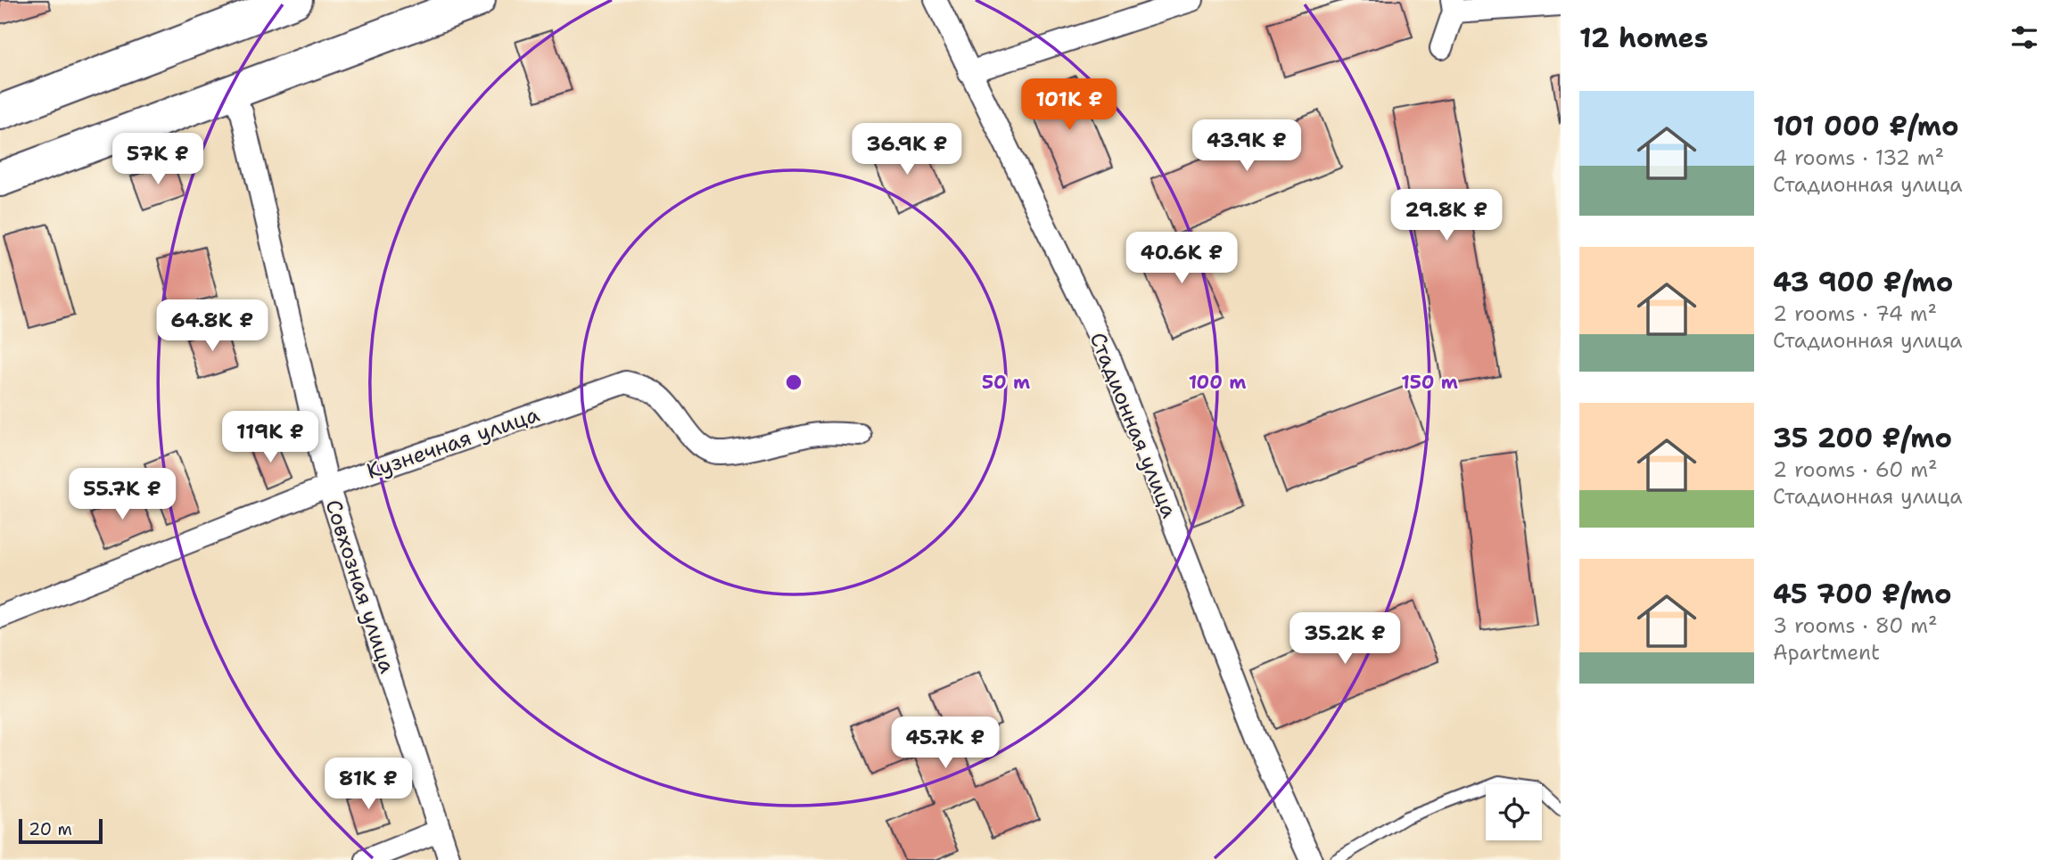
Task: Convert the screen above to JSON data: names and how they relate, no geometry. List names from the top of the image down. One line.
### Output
{"streets":{"street":["Стадионная улица","Кузнечная улица","Совхозная улица"]},"crossings":[["Кузнечная улица","Совхозная улица"]],"scale_bar":"20 m","page":{"heading":"12 homes","list":[{"name":"101 000 ₽/mo","note":"4 rooms · 132 m² · Стадионная улица"},{"name":"43 900 ₽/mo","note":"2 rooms · 74 m² · Стадионная улица"},{"name":"35 200 ₽/mo","note":"2 rooms · 60 m² · Стадионная улица"},{"name":"45 700 ₽/mo","note":"3 rooms · 80 m² · Apartment"}],"price":["101K ₽","43.9K ₽","36.9K ₽","57K ₽","29.8K ₽","40.6K ₽","64.8K ₽","119K ₽","55.7K ₽","35.2K ₽","45.7K ₽","81K ₽"],"scale":"20 m"},"rings":["50 m","100 m","150 m"]}
